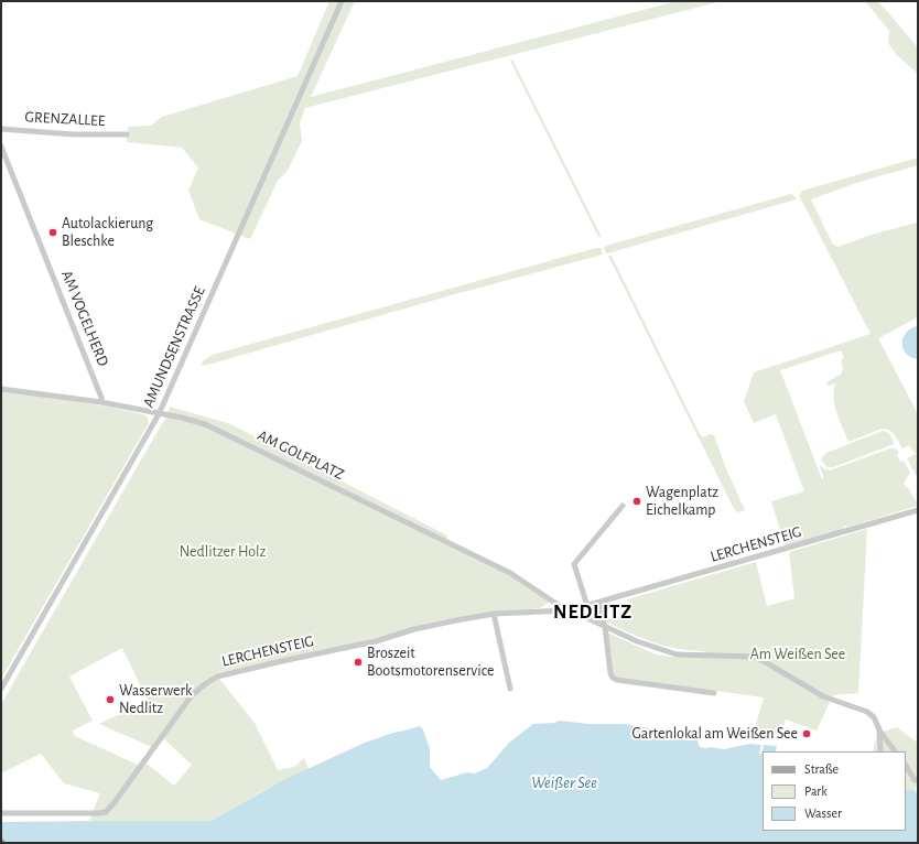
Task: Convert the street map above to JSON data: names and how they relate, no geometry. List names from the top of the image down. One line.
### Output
{"streets":{"street":["GRENZALLEE","AM VOGELHERD","AMUNDSENSTRASSE","AM GOLFPLATZ","LERCHENSTEIG"]},"crossings":[["AM VOGELHERD","AM GOLFPLATZ"],["AMUNDSENSTRASSE","AM GOLFPLATZ"],["AM GOLFPLATZ","LERCHENSTEIG"]],"districts":["NEDLITZ"],"water":["Weißer See"],"parks":["Nedlitzer Holz","Am Weißen See"],"places":["Autolackierung Bleschke","Wagenplatz Eichelkamp","Broszeit Bootsmotorenservice","Wasserwerk Nedlitz","Gartenlokal am Weißen See"],"legend":["Straße","Park","Wasser"]}
